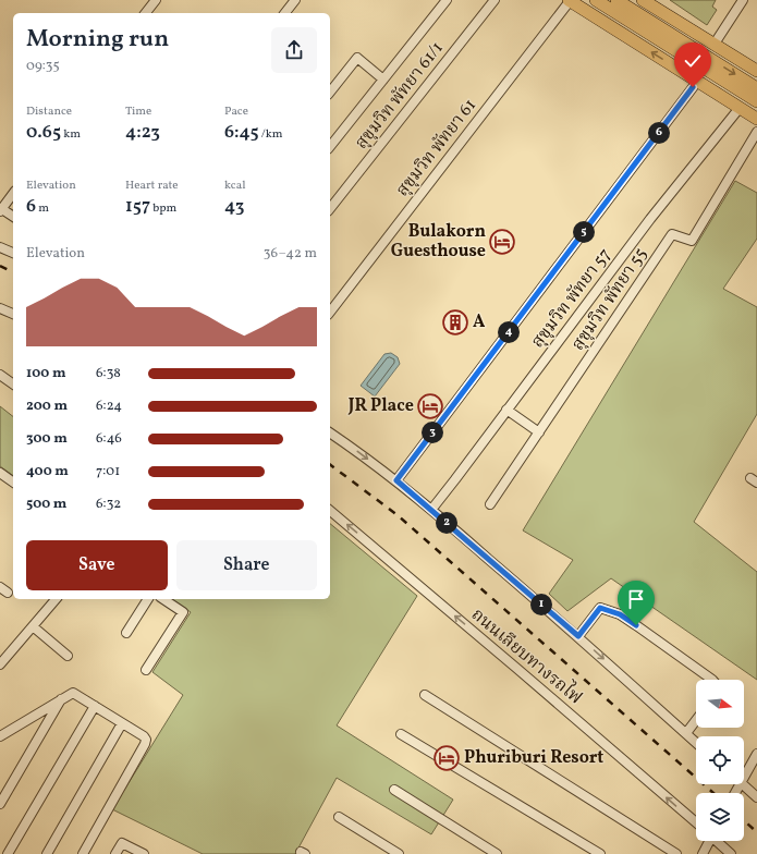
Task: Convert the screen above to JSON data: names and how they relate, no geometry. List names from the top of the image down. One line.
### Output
{"streets":{"street":["สุขุมวิท พัทยา 61/1","สุขุมวิท พัทยา 61","สุขุมวิท พัทยา 57","สุขุมวิท พัทยา 55","ถนนเลียบทางรถไฟ"]},"places":{"hotel":["Bulakorn Guesthouse","JR Place","Phuriburi Resort"],"building":["A"]},"north":"right","page":{"heading":["Morning run","09:35"],"stats":[["Distance","0.65 km"],["Time","4:23"],["Pace","6:45 /km"],["Elevation","6 m"],["Heart rate","157 bpm"],["kcal","43"]],"pins":["6","5","4","3","2","1"],"chart":["Elevation","36–42 m"],"list":[{"name":"100 m","note":"6:38"},{"name":"200 m","note":"6:24"},{"name":"300 m","note":"6:46"},{"name":"400 m","note":"7:01"},{"name":"500 m","note":"6:32"}],"buttons":["Save","Share"]}}
